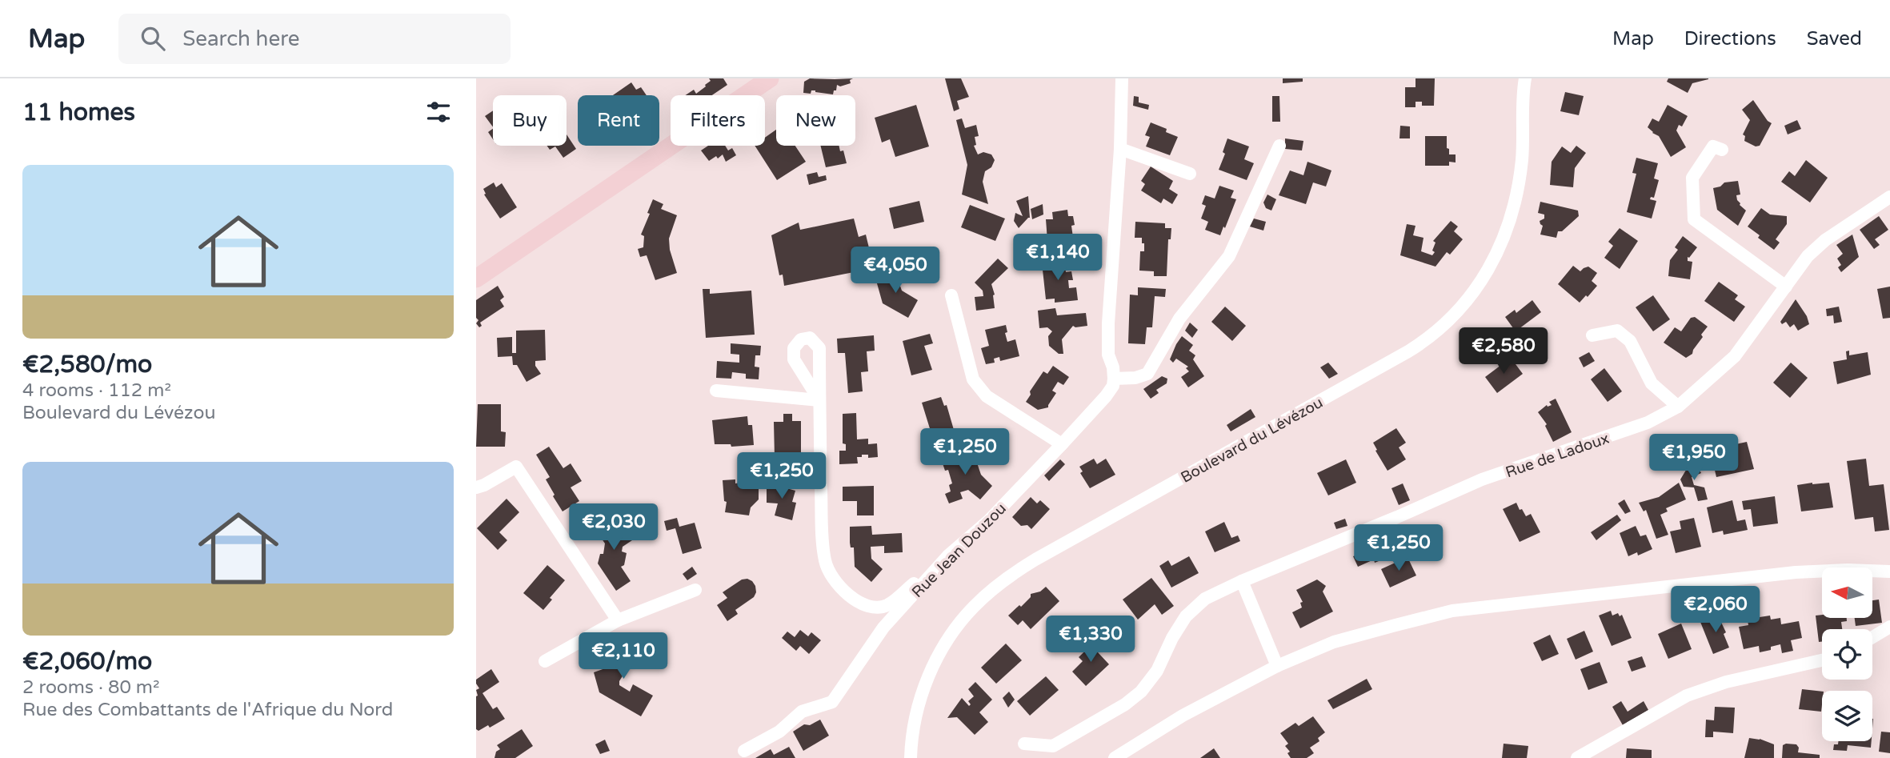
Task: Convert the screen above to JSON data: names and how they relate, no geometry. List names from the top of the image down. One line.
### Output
{"streets":{"street":["Boulevard du Lévézou","Rue de Ladoux","Rue Jean Douzou"]},"north":"left","page":{"header":"Map","search":"Search here","nav":["Map","Directions","Saved"],"heading":"11 homes","chip":["Buy","Rent","Filters","New"],"list":[{"name":"€2,580/mo","note":"4 rooms · 112 m² · Boulevard du Lévézou"},{"name":"€2,060/mo","note":"2 rooms · 80 m² · Rue des Combattants de l'Afrique du Nord"}],"price":["€1,140","€4,050","€2,580","€1,250","€1,950","€1,250","€2,030","€1,250","€2,060","€1,330","€2,110"]}}
